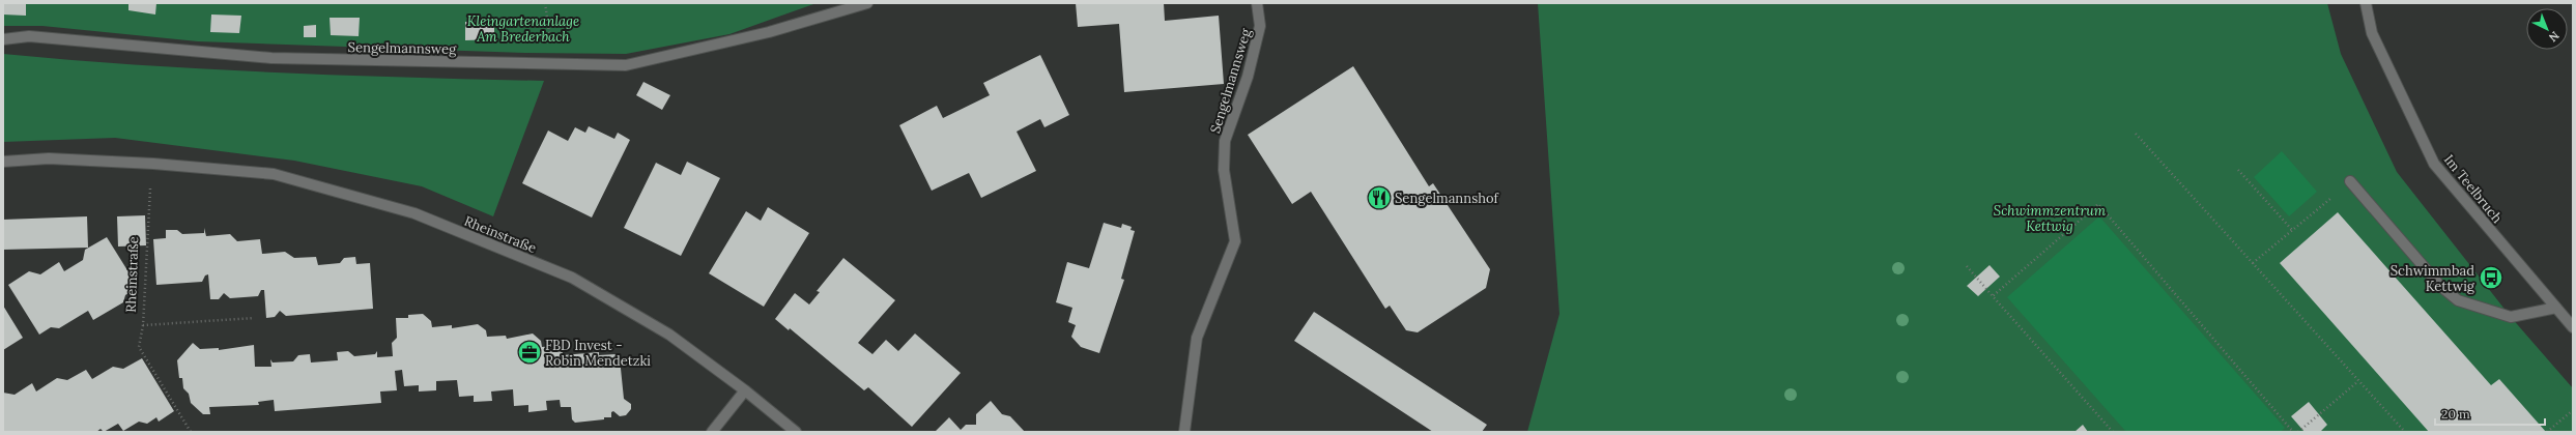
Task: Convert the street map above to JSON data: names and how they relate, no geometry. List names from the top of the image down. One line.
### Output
{"streets":{"street":["Sengelmannsweg","Im Teelbruch","Rheinstraße"]},"parks":["Kleingartenanlage Am Brederbach","Schwimmzentrum Kettwig"],"places":{"restaurant":["Sengelmannshof"],"bus stop":["Schwimmbad Kettwig"],"office":["FBD Invest - Robin Mendetzki"]},"scale_bar":"20 m","north":"bottom right"}
